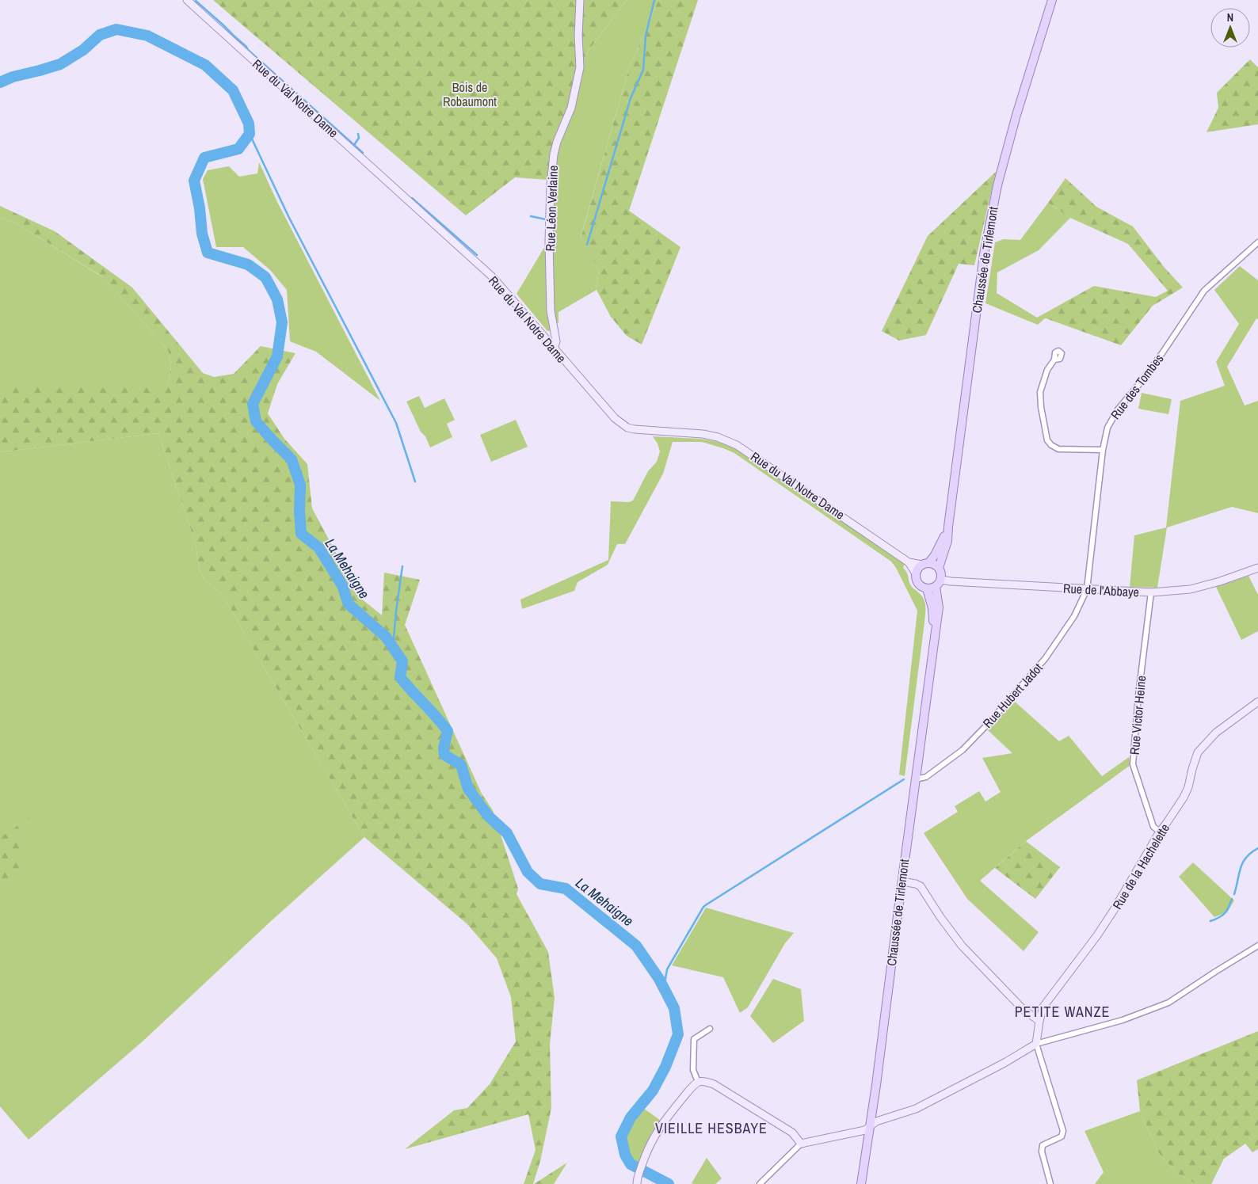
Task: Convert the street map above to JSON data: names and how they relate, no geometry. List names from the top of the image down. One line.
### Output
{"streets":{"main road":["Chaussée de Tirlemont"],"street":["Rue du Val Notre Dame","Rue Léon Verlaine","Rue des Tombes","Rue de l'Abbaye","Rue Hubert Jadot","Rue Victor Heine","Rue de la Hachelette"]},"crossings":[["Rue du Val Notre Dame","Rue Léon Verlaine"],["Rue du Val Notre Dame","Chaussée de Tirlemont"],["Rue du Val Notre Dame","Rue de l'Abbaye"],["Chaussée de Tirlemont","Rue de l'Abbaye"],["Chaussée de Tirlemont","Rue Hubert Jadot"],["Rue des Tombes","Rue de l'Abbaye"],["Rue des Tombes","Rue Hubert Jadot"],["Rue de l'Abbaye","Rue Hubert Jadot"],["Rue de l'Abbaye","Rue Victor Heine"],["Rue Victor Heine","Rue de la Hachelette"]],"districts":["PETITE WANZE","VIEILLE HESBAYE"],"water":["La Mehaigne"],"parks":["Bois de Robaumont"],"north":"top"}
